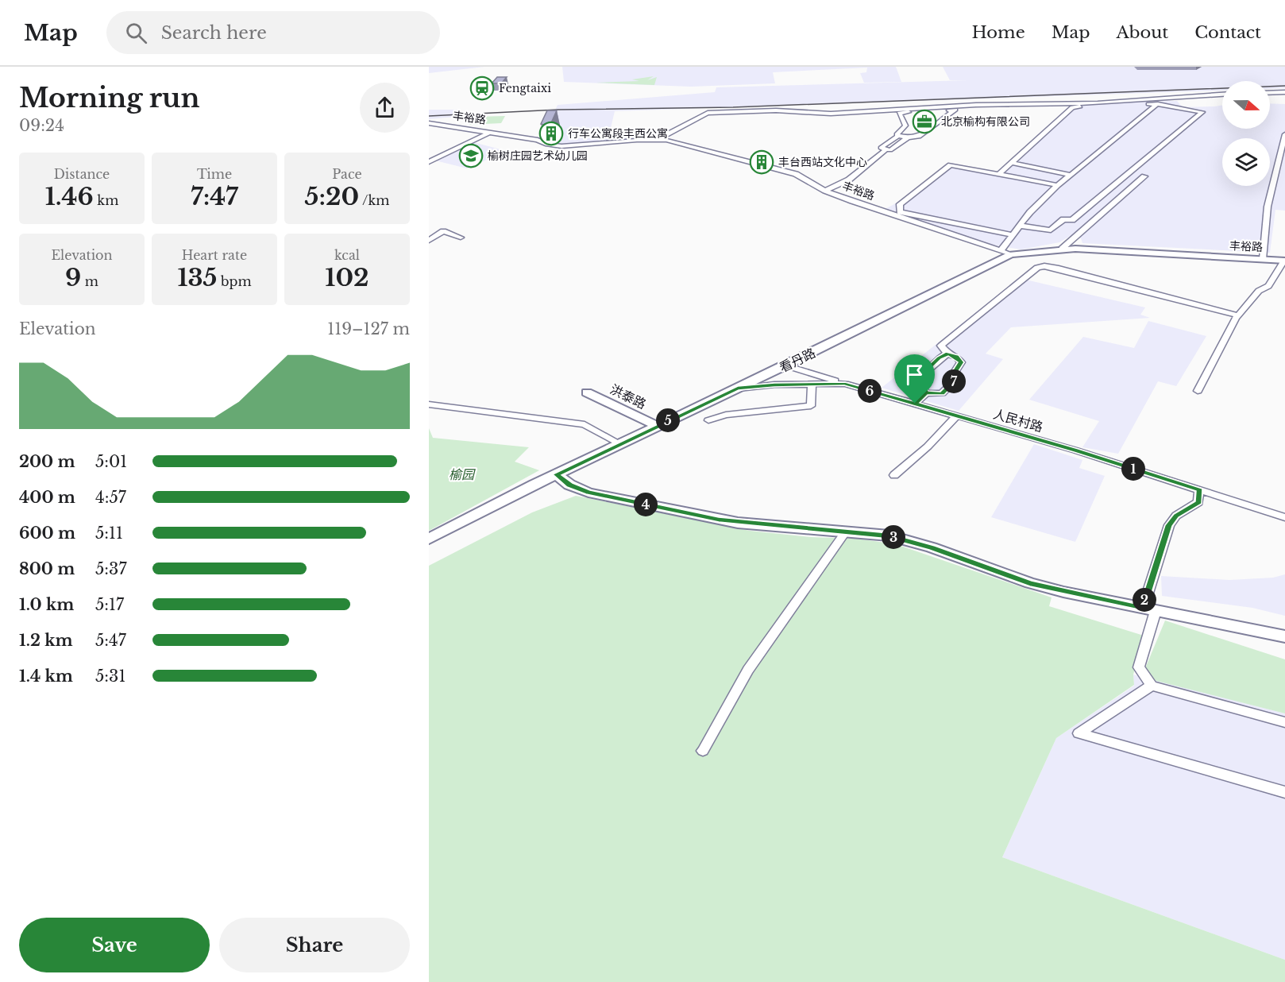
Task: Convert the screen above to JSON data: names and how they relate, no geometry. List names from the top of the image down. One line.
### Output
{"streets":{"street":["丰裕路","看丹路","洪泰路","人民村路"]},"crossings":[["丰裕路","看丹路"],["看丹路","洪泰路"],["看丹路","人民村路"]],"parks":["榆园"],"places":{"station":["Fengtaixi"],"office":["北京榆构有限公司"],"building":["行车公寓段丰西公寓","丰台西站文化中心"],"school or university":["榆树庄园艺术幼儿园"]},"north":"right","page":{"header":"Map","search":"Search here","nav":["Home","Map","About","Contact"],"heading":["Morning run","09:24"],"stats":[["Distance","1.46 km"],["Time","7:47"],["Pace","5:20 /km"],["Elevation","9 m"],["Heart rate","135 bpm"],["kcal","102"]],"chart":["Elevation","119–127 m"],"pins":["7","6","5","1","4","3","2"],"list":[{"name":"200 m","note":"5:01"},{"name":"400 m","note":"4:57"},{"name":"600 m","note":"5:11"},{"name":"800 m","note":"5:37"},{"name":"1.0 km","note":"5:17"},{"name":"1.2 km","note":"5:47"},{"name":"1.4 km","note":"5:31"}],"buttons":["Save","Share"]}}
